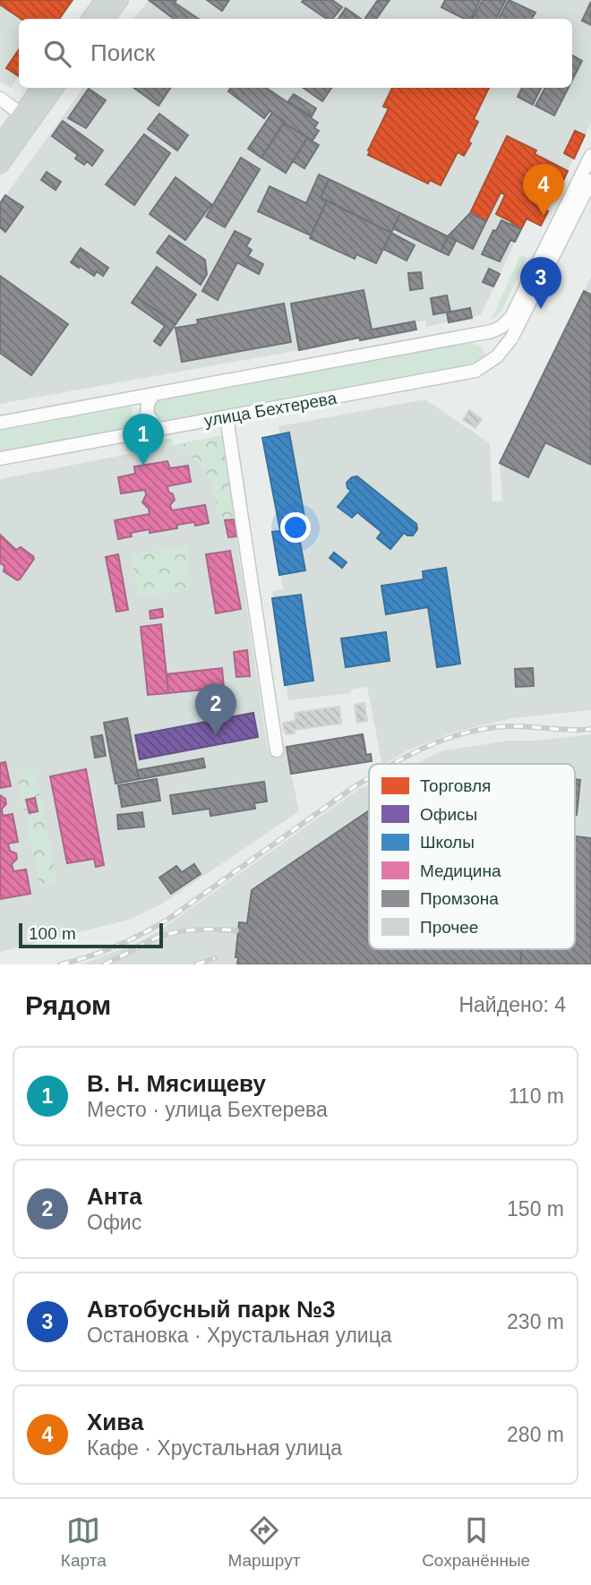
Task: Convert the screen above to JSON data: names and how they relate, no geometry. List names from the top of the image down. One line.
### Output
{"streets":{"street":["улица Бехтерева"]},"legend":["Торговля","Офисы","Школы","Медицина","Промзона","Прочее"],"scale_bar":"100 m","page":{"search":"Поиск","pins":["4","3","1","2"],"scale":"100 m","heading":["Рядом","Найдено: 4"],"list":[{"mark":"1","name":"В. Н. Мясищеву","note":"Место · улица Бехтерева","value":"110 m"},{"mark":"2","name":"Анта","note":"Офис","value":"150 m"},{"mark":"3","name":"Автобусный парк №3","note":"Остановка · Хрустальная улица","value":"230 m"},{"mark":"4","name":"Хива","note":"Кафе · Хрустальная улица","value":"280 m"}],"nav":["Карта","Маршрут","Сохранённые"]}}
